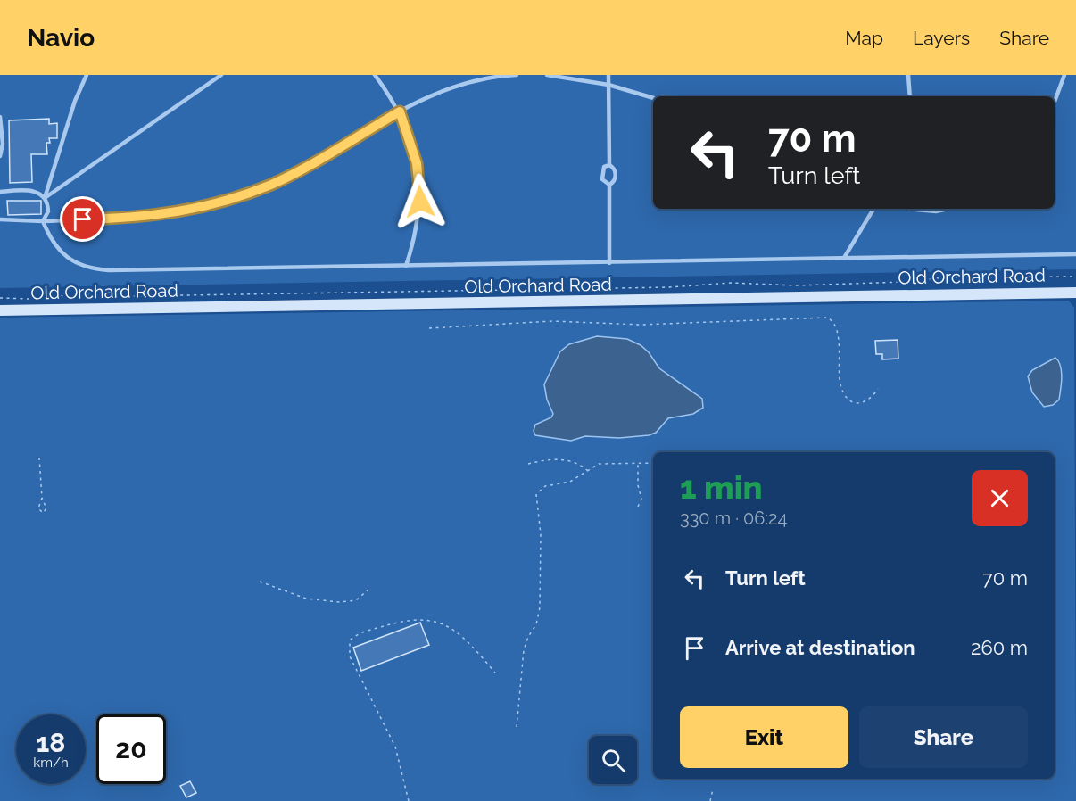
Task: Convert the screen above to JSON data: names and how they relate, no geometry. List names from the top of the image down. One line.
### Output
{"streets":{"main road":["Old Orchard Road"]},"page":{"header":"Navio","nav":["Map","Layers","Share"],"turn":["70 m","Turn left"],"heading":["1 min","330 m · 06:24"],"list":[{"name":"Turn left","value":"70 m"},{"name":"Arrive at destination","value":"260 m"}],"buttons":["Exit","Share"],"speed":"18 km/h","limit":"20"}}
